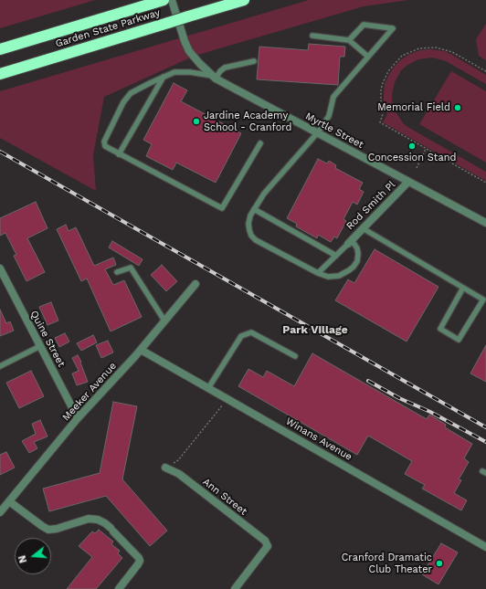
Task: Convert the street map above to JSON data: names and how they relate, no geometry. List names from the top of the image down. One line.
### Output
{"streets":{"highway":["Garden State Parkway"],"street":["Myrtle Street","Rod Smith Pl","Quine Street","Meeker Avenue","Winans Avenue","Ann Street"]},"crossings":[["Garden State Parkway","Myrtle Street"],["Myrtle Street","Rod Smith Pl"],["Quine Street","Meeker Avenue"],["Meeker Avenue","Winans Avenue"]],"districts":["Park Village"],"places":["Memorial Field","Jardine Academy School - Cranford","Concession Stand","Cranford Dramatic Club Theater"],"north":"left"}
